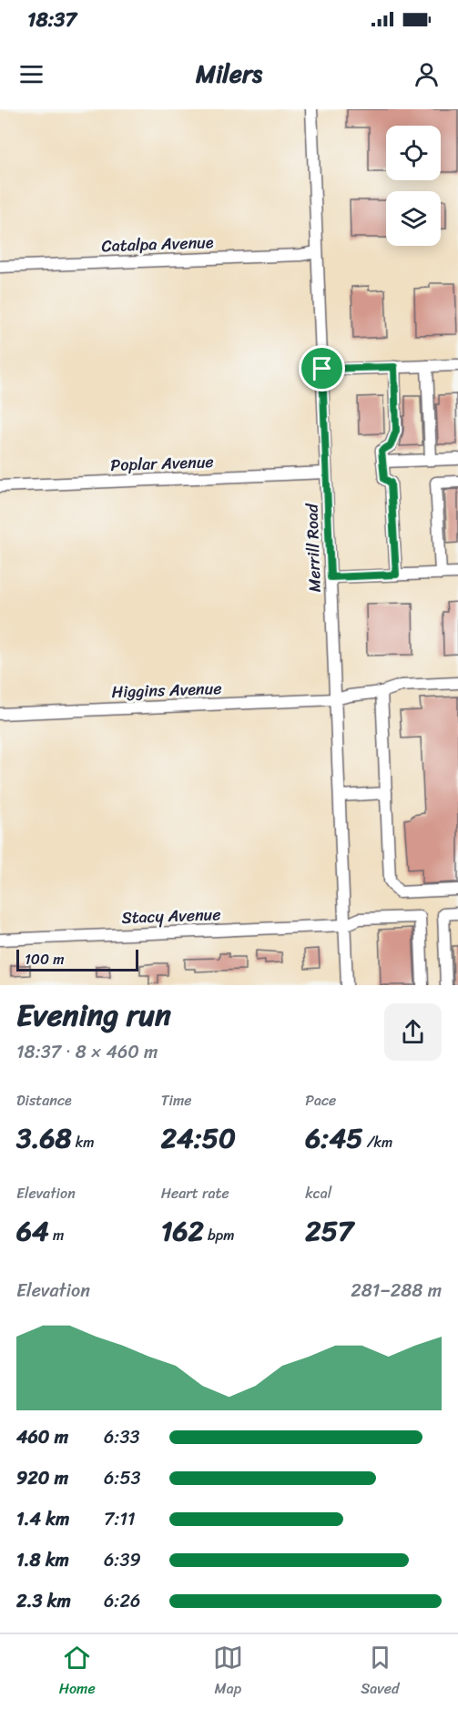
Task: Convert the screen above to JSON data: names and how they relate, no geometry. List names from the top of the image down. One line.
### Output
{"streets":{"street":["Catalpa Avenue","Poplar Avenue","Merrill Road","Higgins Avenue","Stacy Avenue"]},"crossings":[["Catalpa Avenue","Merrill Road"],["Poplar Avenue","Merrill Road"],["Merrill Road","Higgins Avenue"],["Merrill Road","Stacy Avenue"]],"scale_bar":"100 m","page":{"status":"18:37","header":"Milers","scale":"100 m","heading":["Evening run","18:37 · 8 × 460 m"],"stats":[["Distance","3.68 km"],["Time","24:50"],["Pace","6:45 /km"],["Elevation","64 m"],["Heart rate","162 bpm"],["kcal","257"]],"chart":["Elevation","281–288 m"],"list":[{"name":"460 m","note":"6:33"},{"name":"920 m","note":"6:53"},{"name":"1.4 km","note":"7:11"},{"name":"1.8 km","note":"6:39"},{"name":"2.3 km","note":"6:26"}],"tabs":["Home","Map","Saved"]}}
